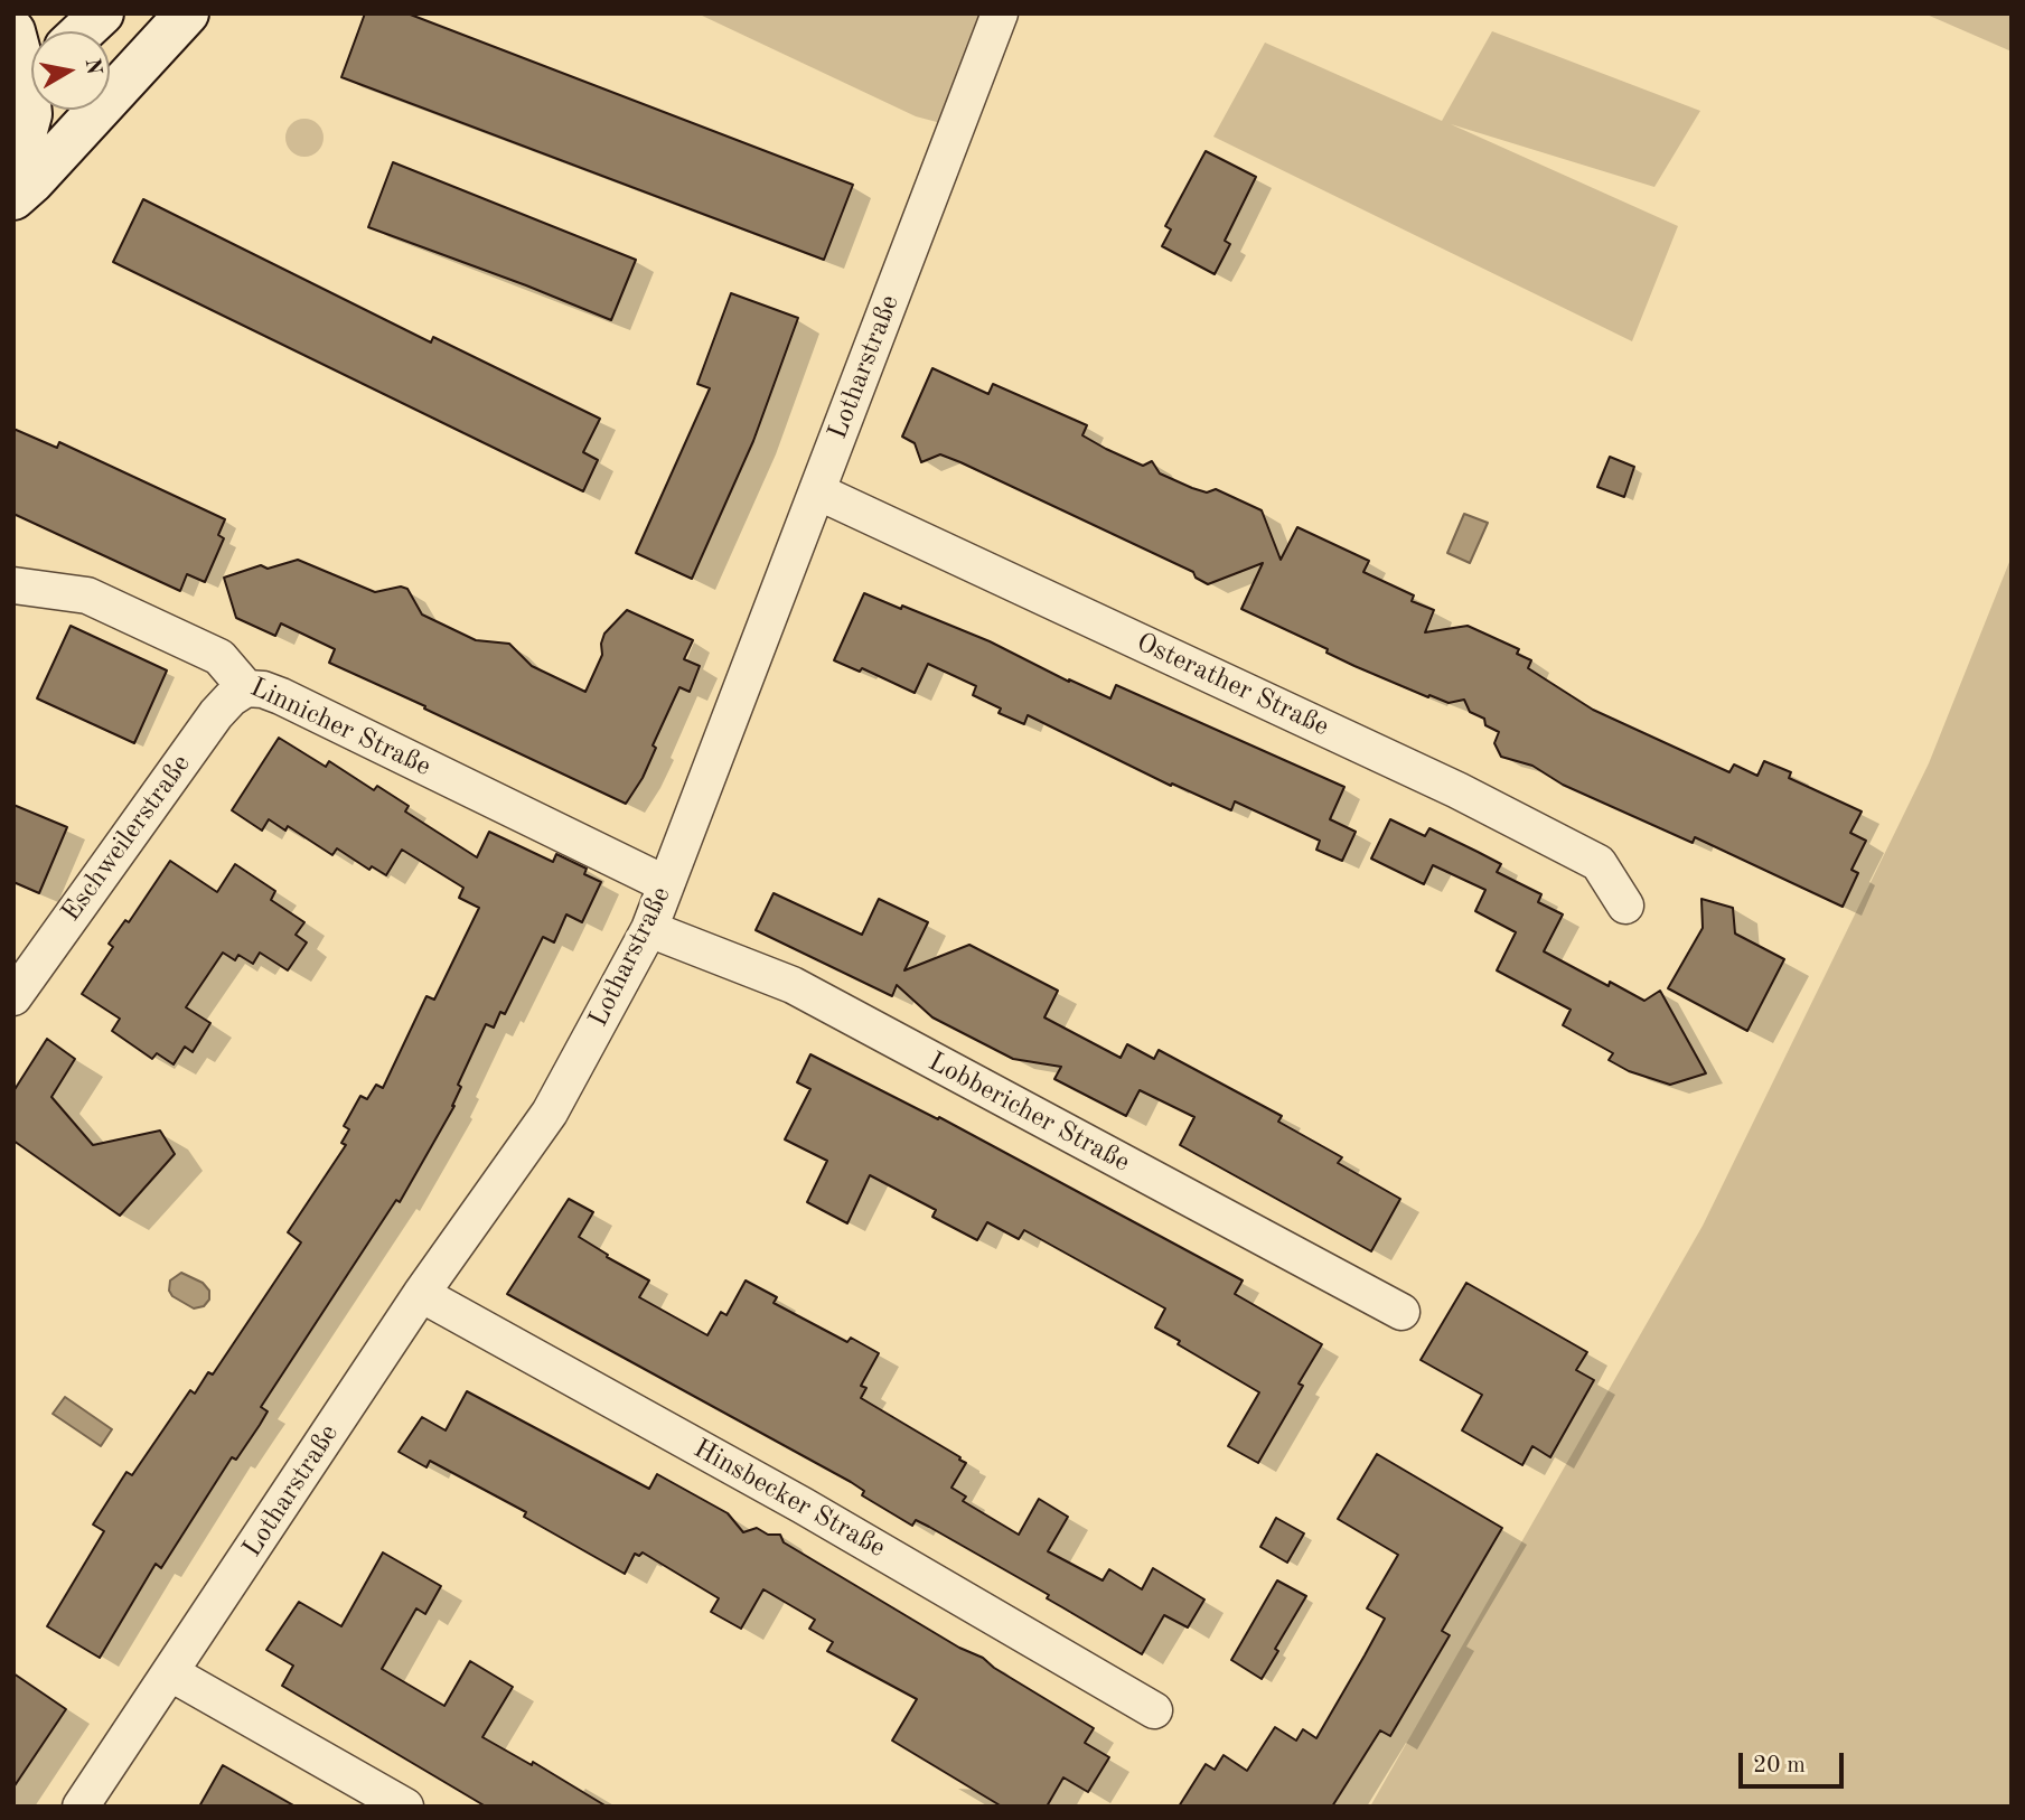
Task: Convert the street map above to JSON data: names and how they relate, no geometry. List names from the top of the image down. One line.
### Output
{"streets":{"street":["Lotharstraße","Osterather Straße","Linnicher Straße","Eschweilerstraße","Lobbericher Straße","Hinsbecker Straße"]},"crossings":[["Lotharstraße","Osterather Straße"],["Lotharstraße","Linnicher Straße"],["Lotharstraße","Lobbericher Straße"],["Lotharstraße","Hinsbecker Straße"],["Linnicher Straße","Eschweilerstraße"]],"scale_bar":"20 m","north":"right"}
